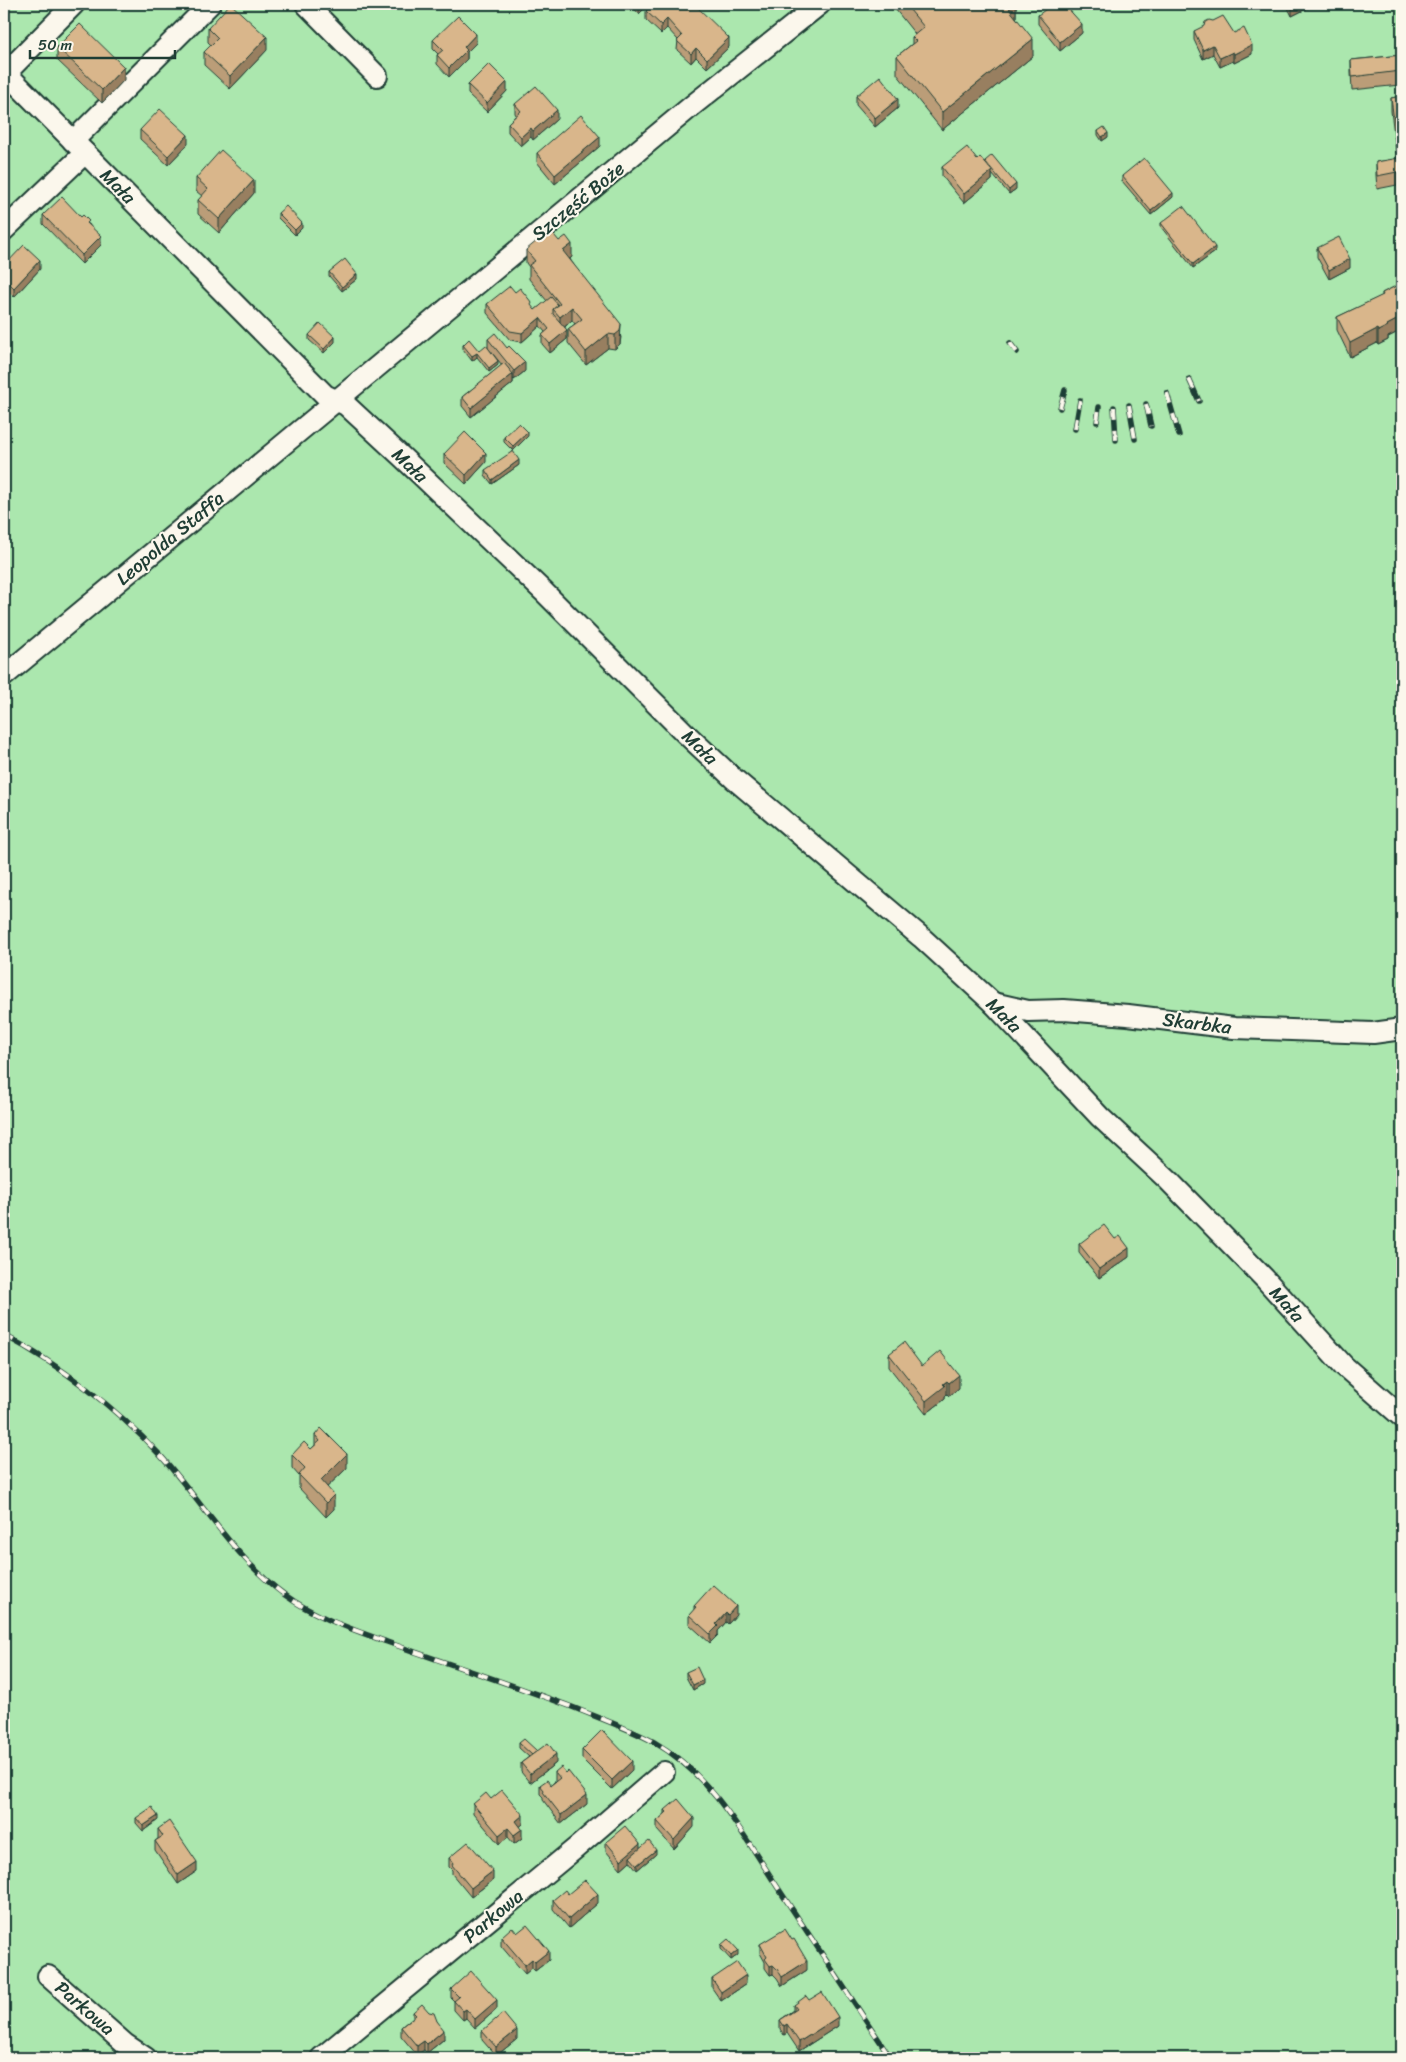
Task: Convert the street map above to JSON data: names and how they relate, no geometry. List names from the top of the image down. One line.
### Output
{"streets":{"street":["Mała","Szczęść Boże","Leopolda Staffa","Skarbka","Parkowa"]},"crossings":[["Mała","Szczęść Boże"],["Mała","Leopolda Staffa"],["Mała","Skarbka"],["Szczęść Boże","Leopolda Staffa"]],"scale_bar":"50 m"}
